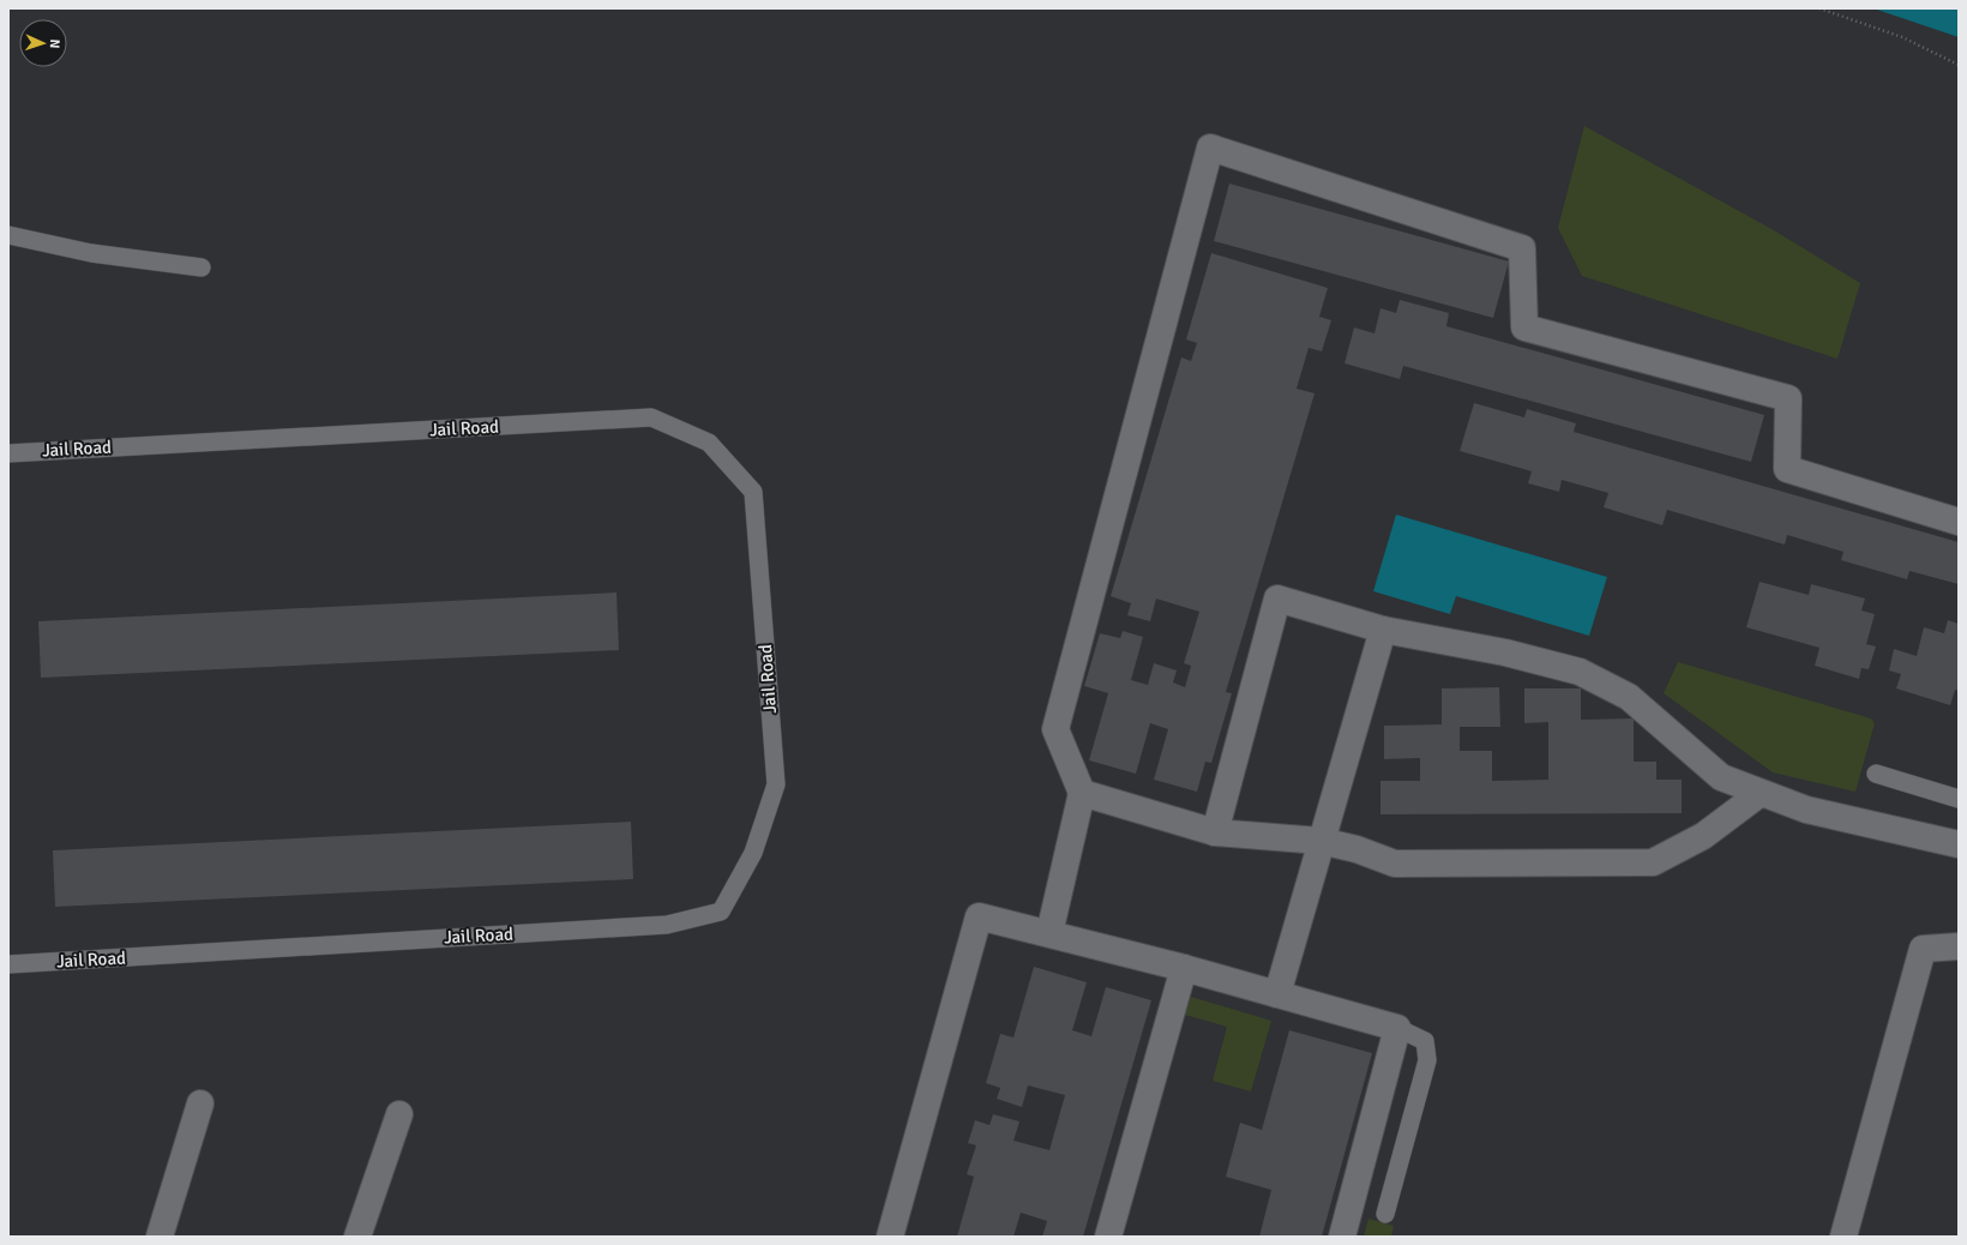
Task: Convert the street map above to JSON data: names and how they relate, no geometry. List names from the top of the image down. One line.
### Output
{"streets":{"lane":["Jail Road"]},"north":"right"}
